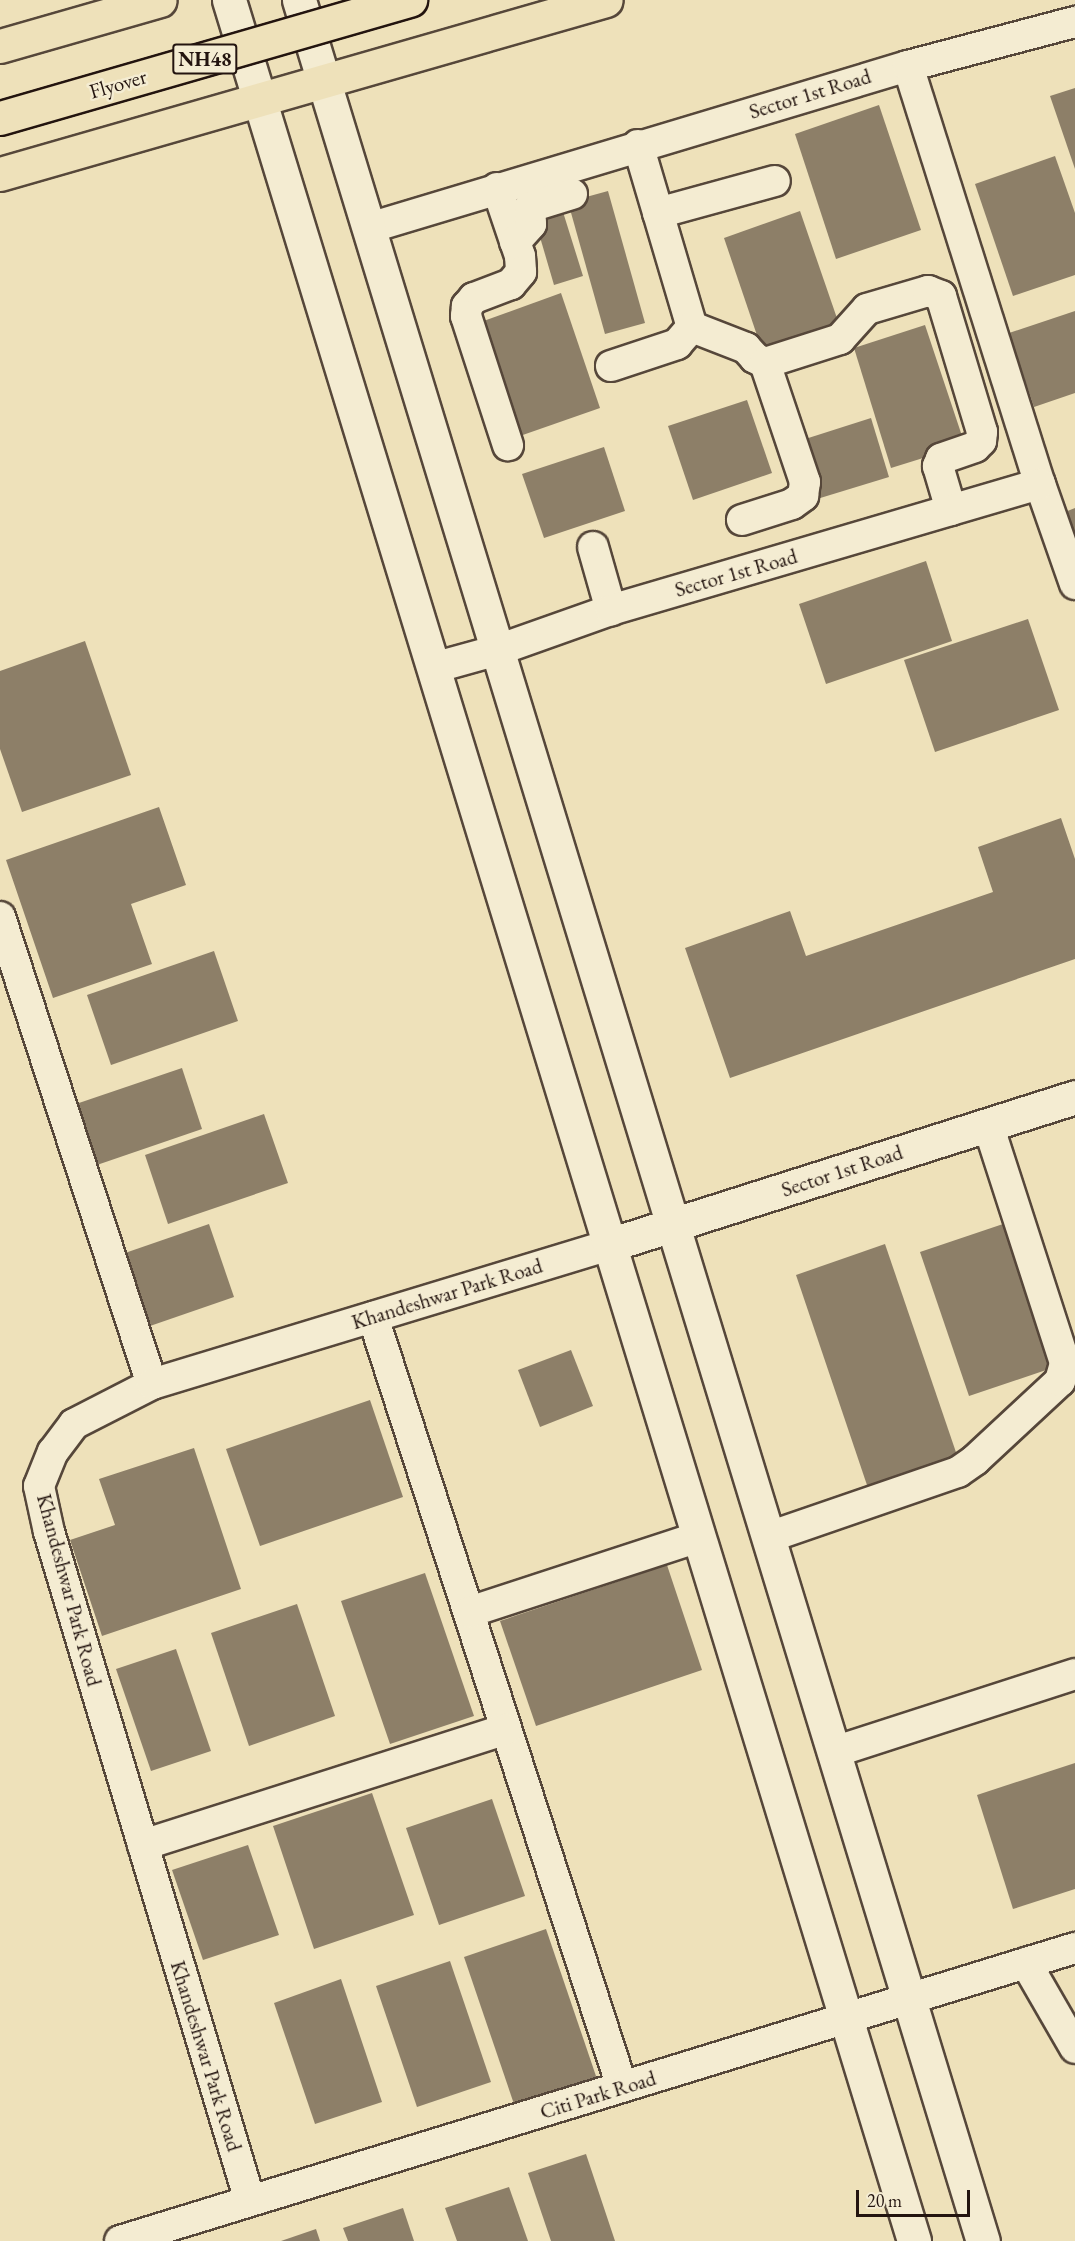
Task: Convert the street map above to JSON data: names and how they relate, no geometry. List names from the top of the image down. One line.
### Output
{"streets":{"highway":["NH48","Flyover"],"main road":["Sector 1st Road"],"street":["Khandeshwar Park Road","Citi Park Road"]},"crossings":[["Sector 1st Road","Khandeshwar Park Road"],["Khandeshwar Park Road","Citi Park Road"]],"scale_bar":"20 m"}
